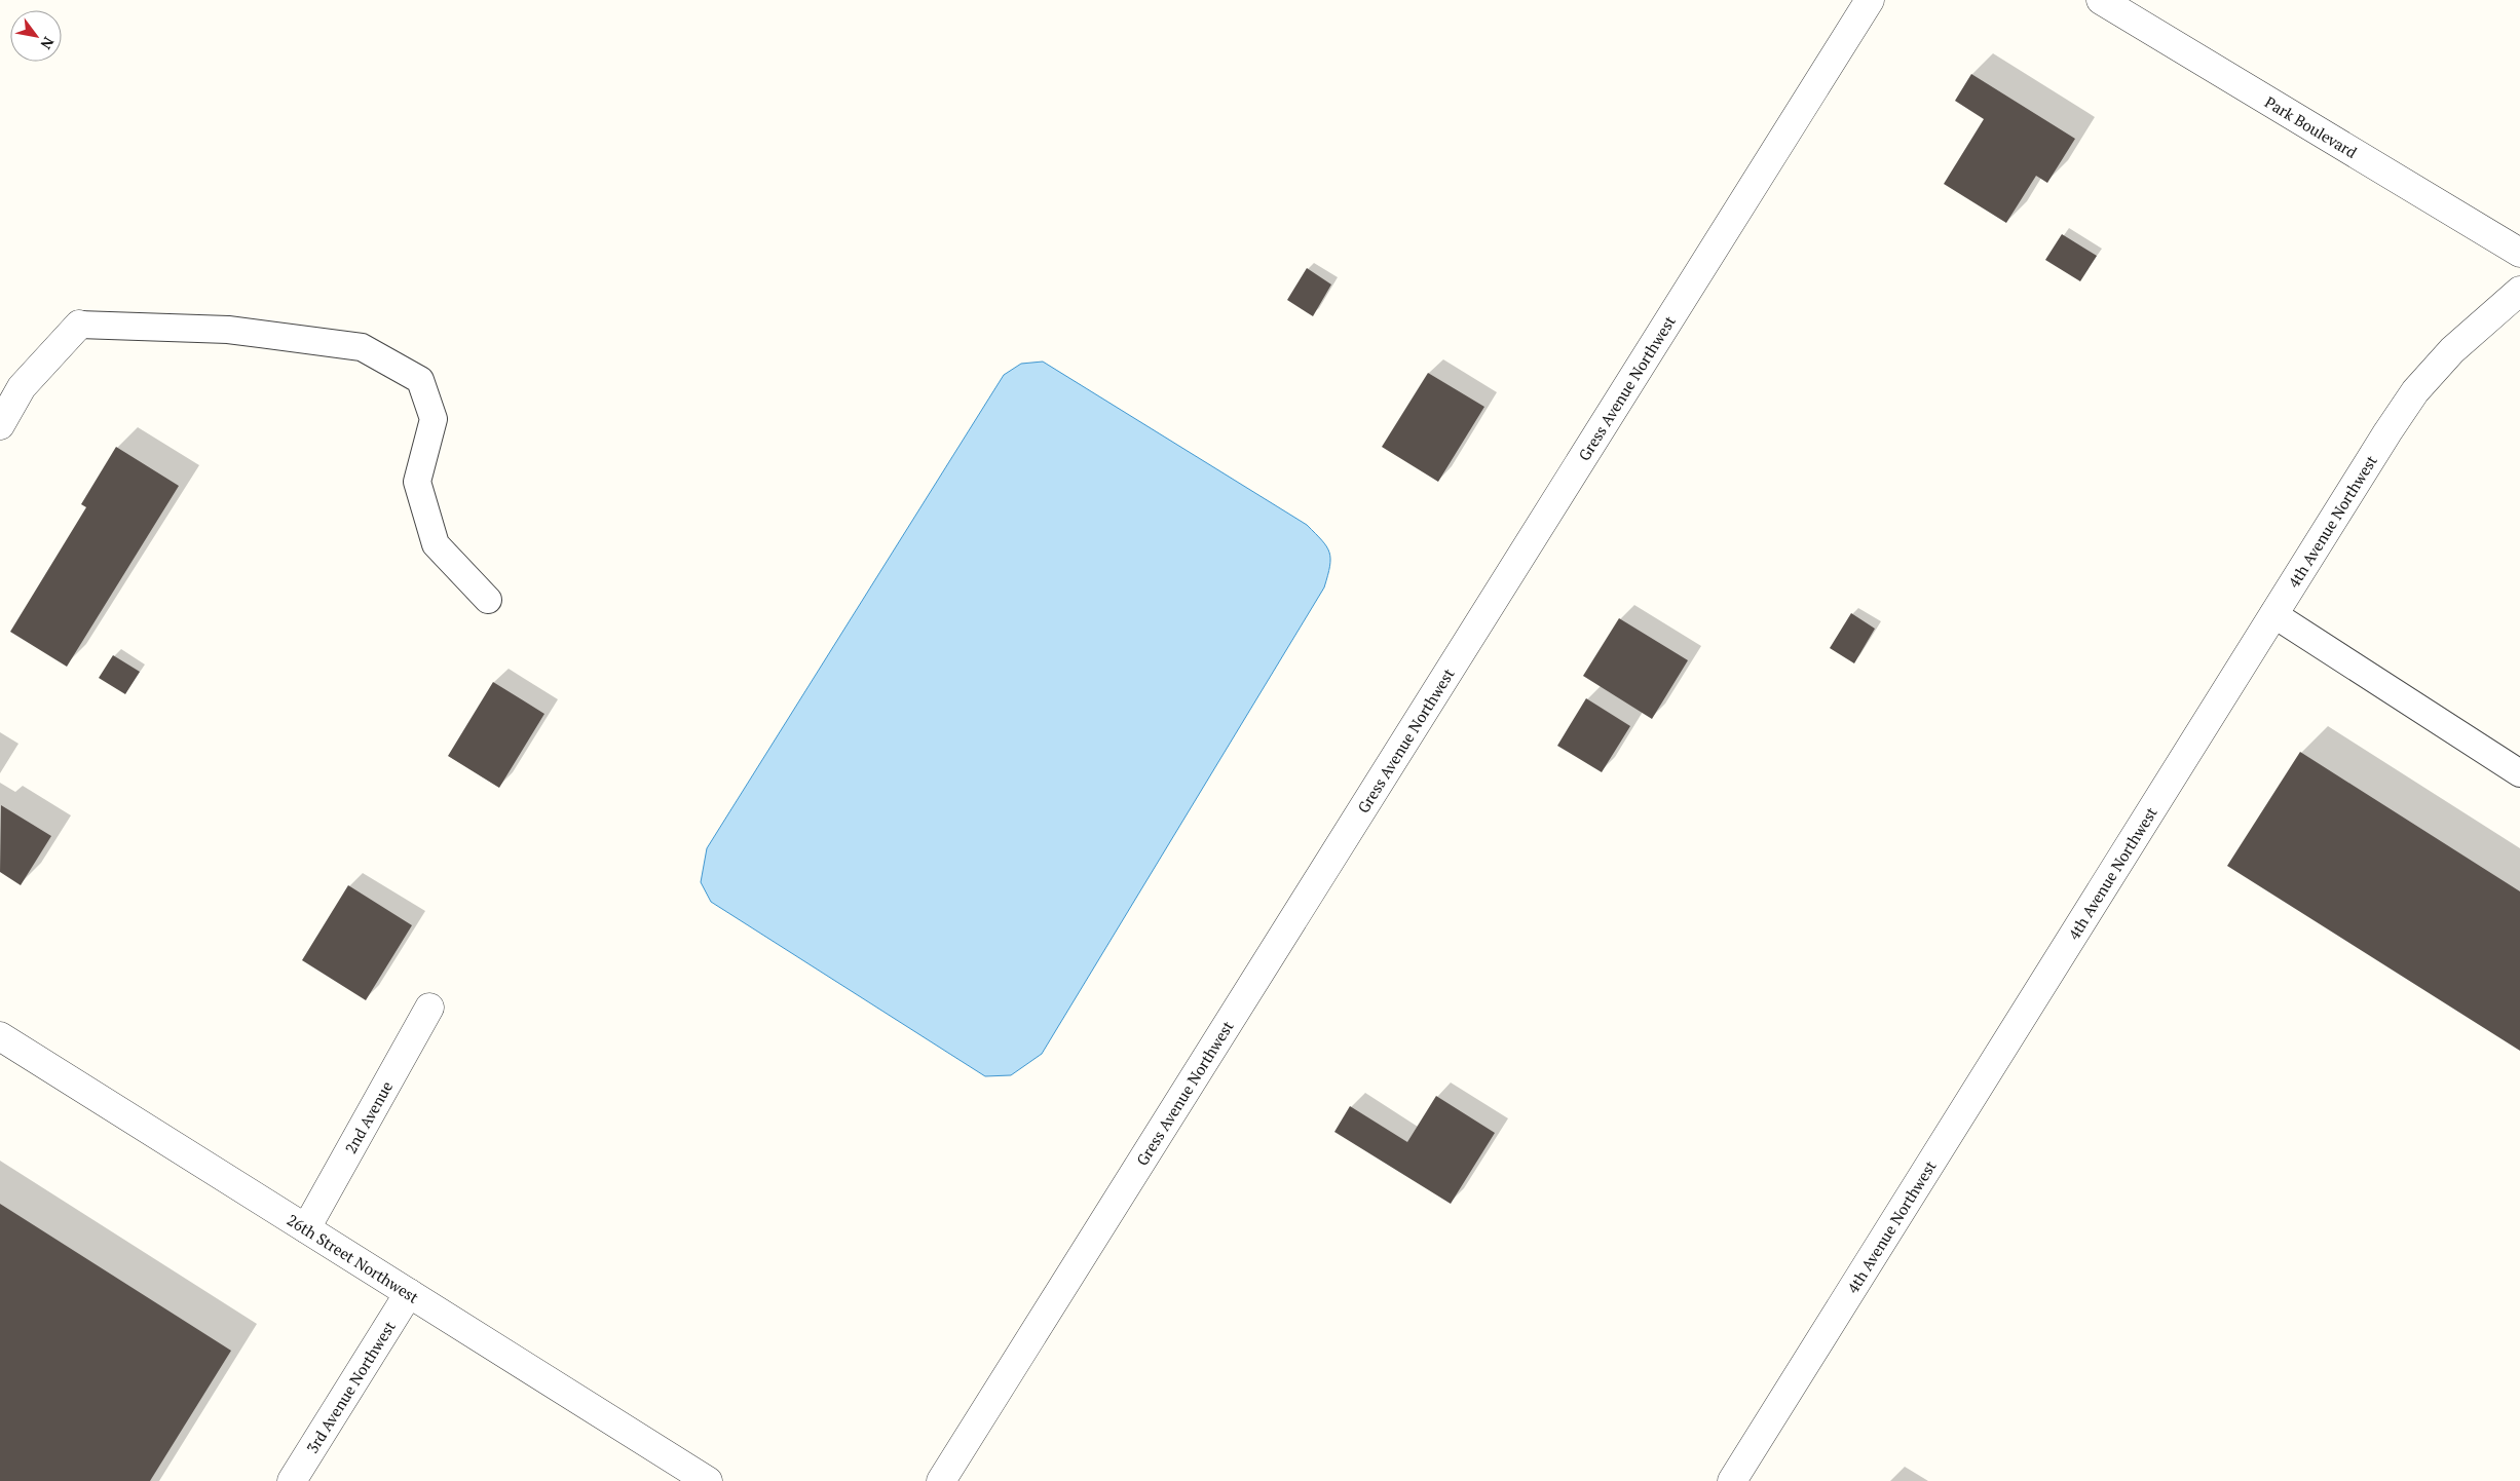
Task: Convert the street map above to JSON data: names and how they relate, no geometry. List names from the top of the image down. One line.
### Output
{"streets":{"street":["Park Boulevard","Gress Avenue Northwest","4th Avenue Northwest","2nd Avenue","26th Street Northwest","3rd Avenue Northwest"]},"crossings":[["2nd Avenue","26th Street Northwest"],["26th Street Northwest","3rd Avenue Northwest"]],"north":"bottom right"}
